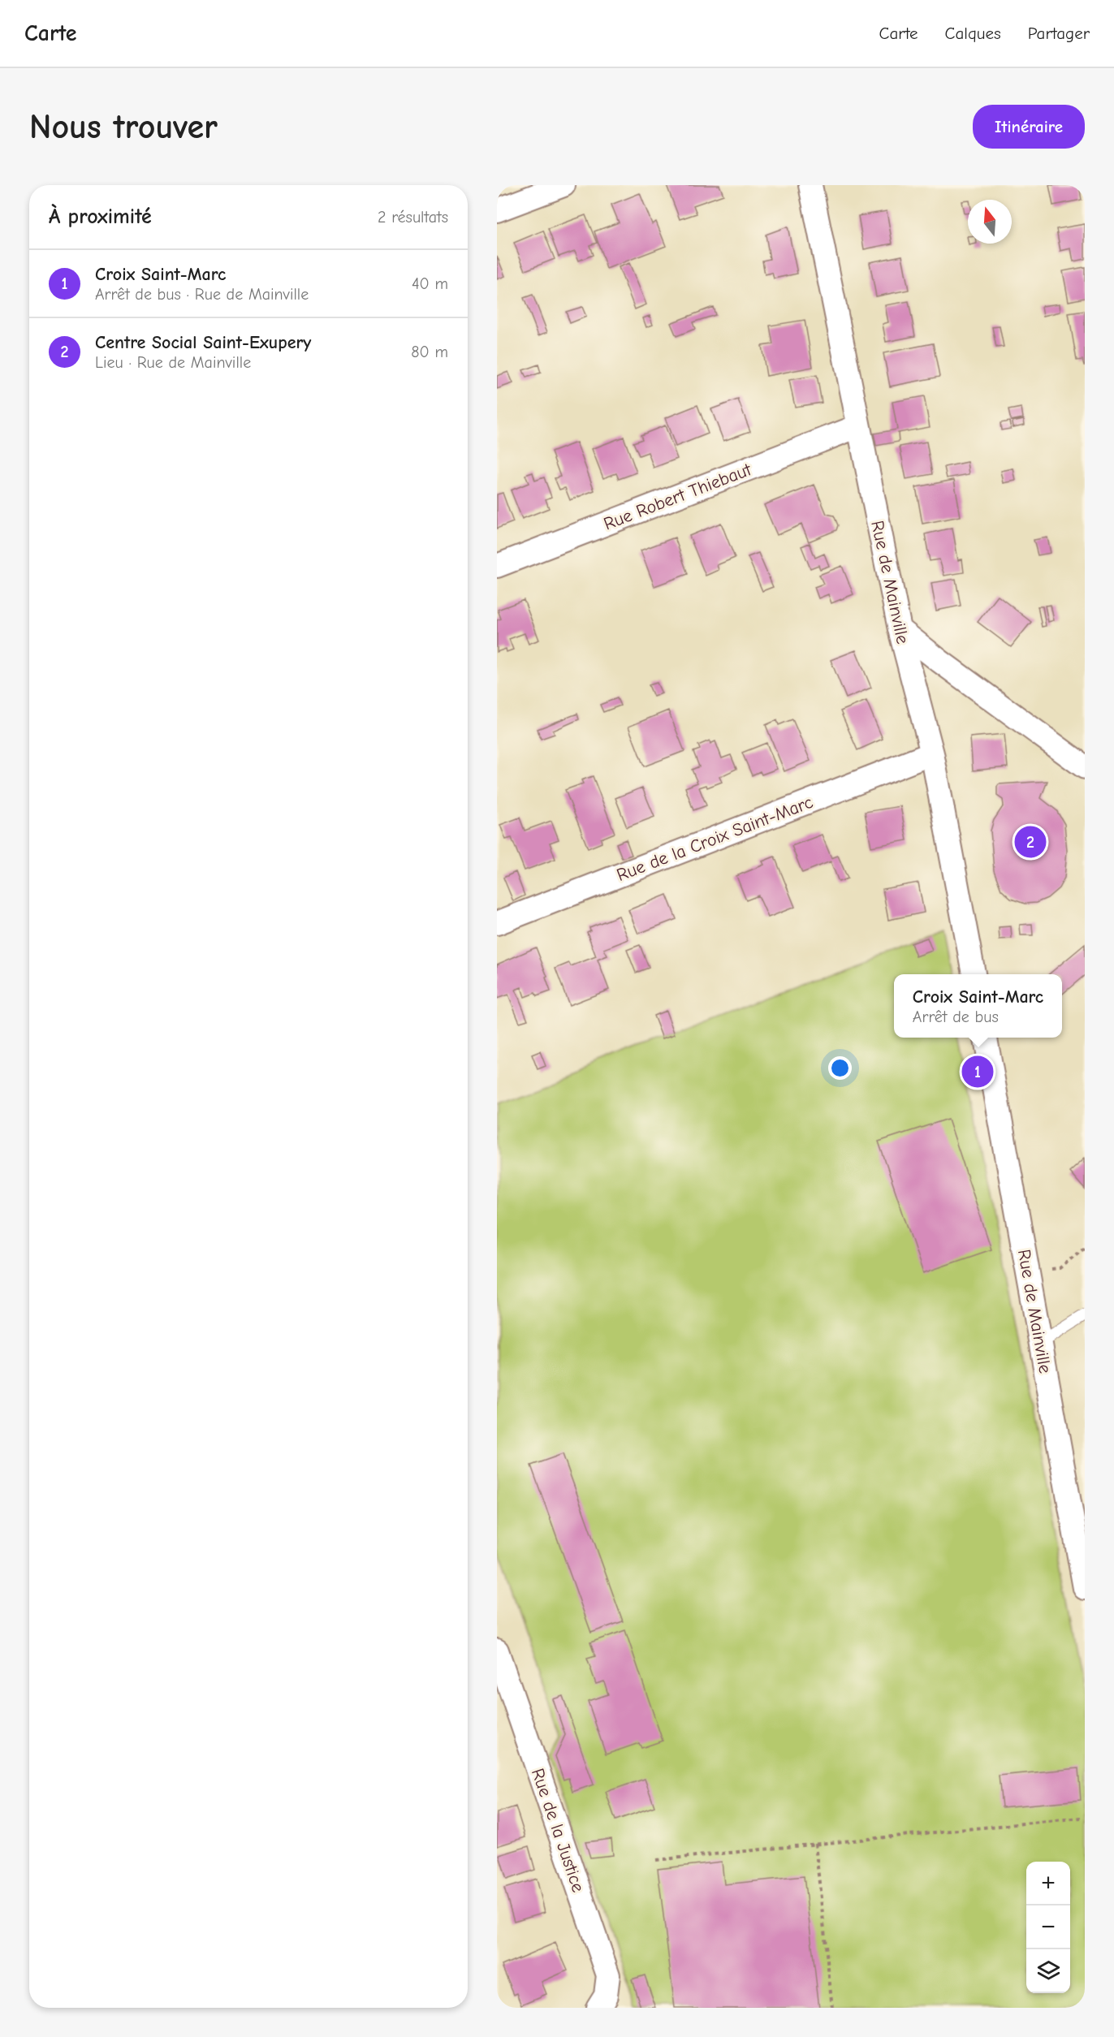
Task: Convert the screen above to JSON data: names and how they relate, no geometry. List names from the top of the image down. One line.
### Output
{"streets":{"street":["Rue Robert Thiebaut","Rue de Mainville","Rue de la Croix Saint-Marc","Rue de la Justice"]},"crossings":[["Rue Robert Thiebaut","Rue de Mainville"],["Rue de Mainville","Rue de la Croix Saint-Marc"]],"north":"top","page":{"header":"Carte","nav":["Carte","Calques","Partager"],"buttons":"Itinéraire","title":"Nous trouver","heading":["À proximité","2 résultats"],"list":[{"mark":"1","name":"Croix Saint-Marc","note":"Arrêt de bus · Rue de Mainville","value":"40 m"},{"mark":"2","name":"Centre Social Saint-Exupery","note":"Lieu · Rue de Mainville","value":"80 m"}],"pins":["2","1"],"popup":["Croix Saint-Marc","Arrêt de bus"],"map_buttons":["+","−"]}}
